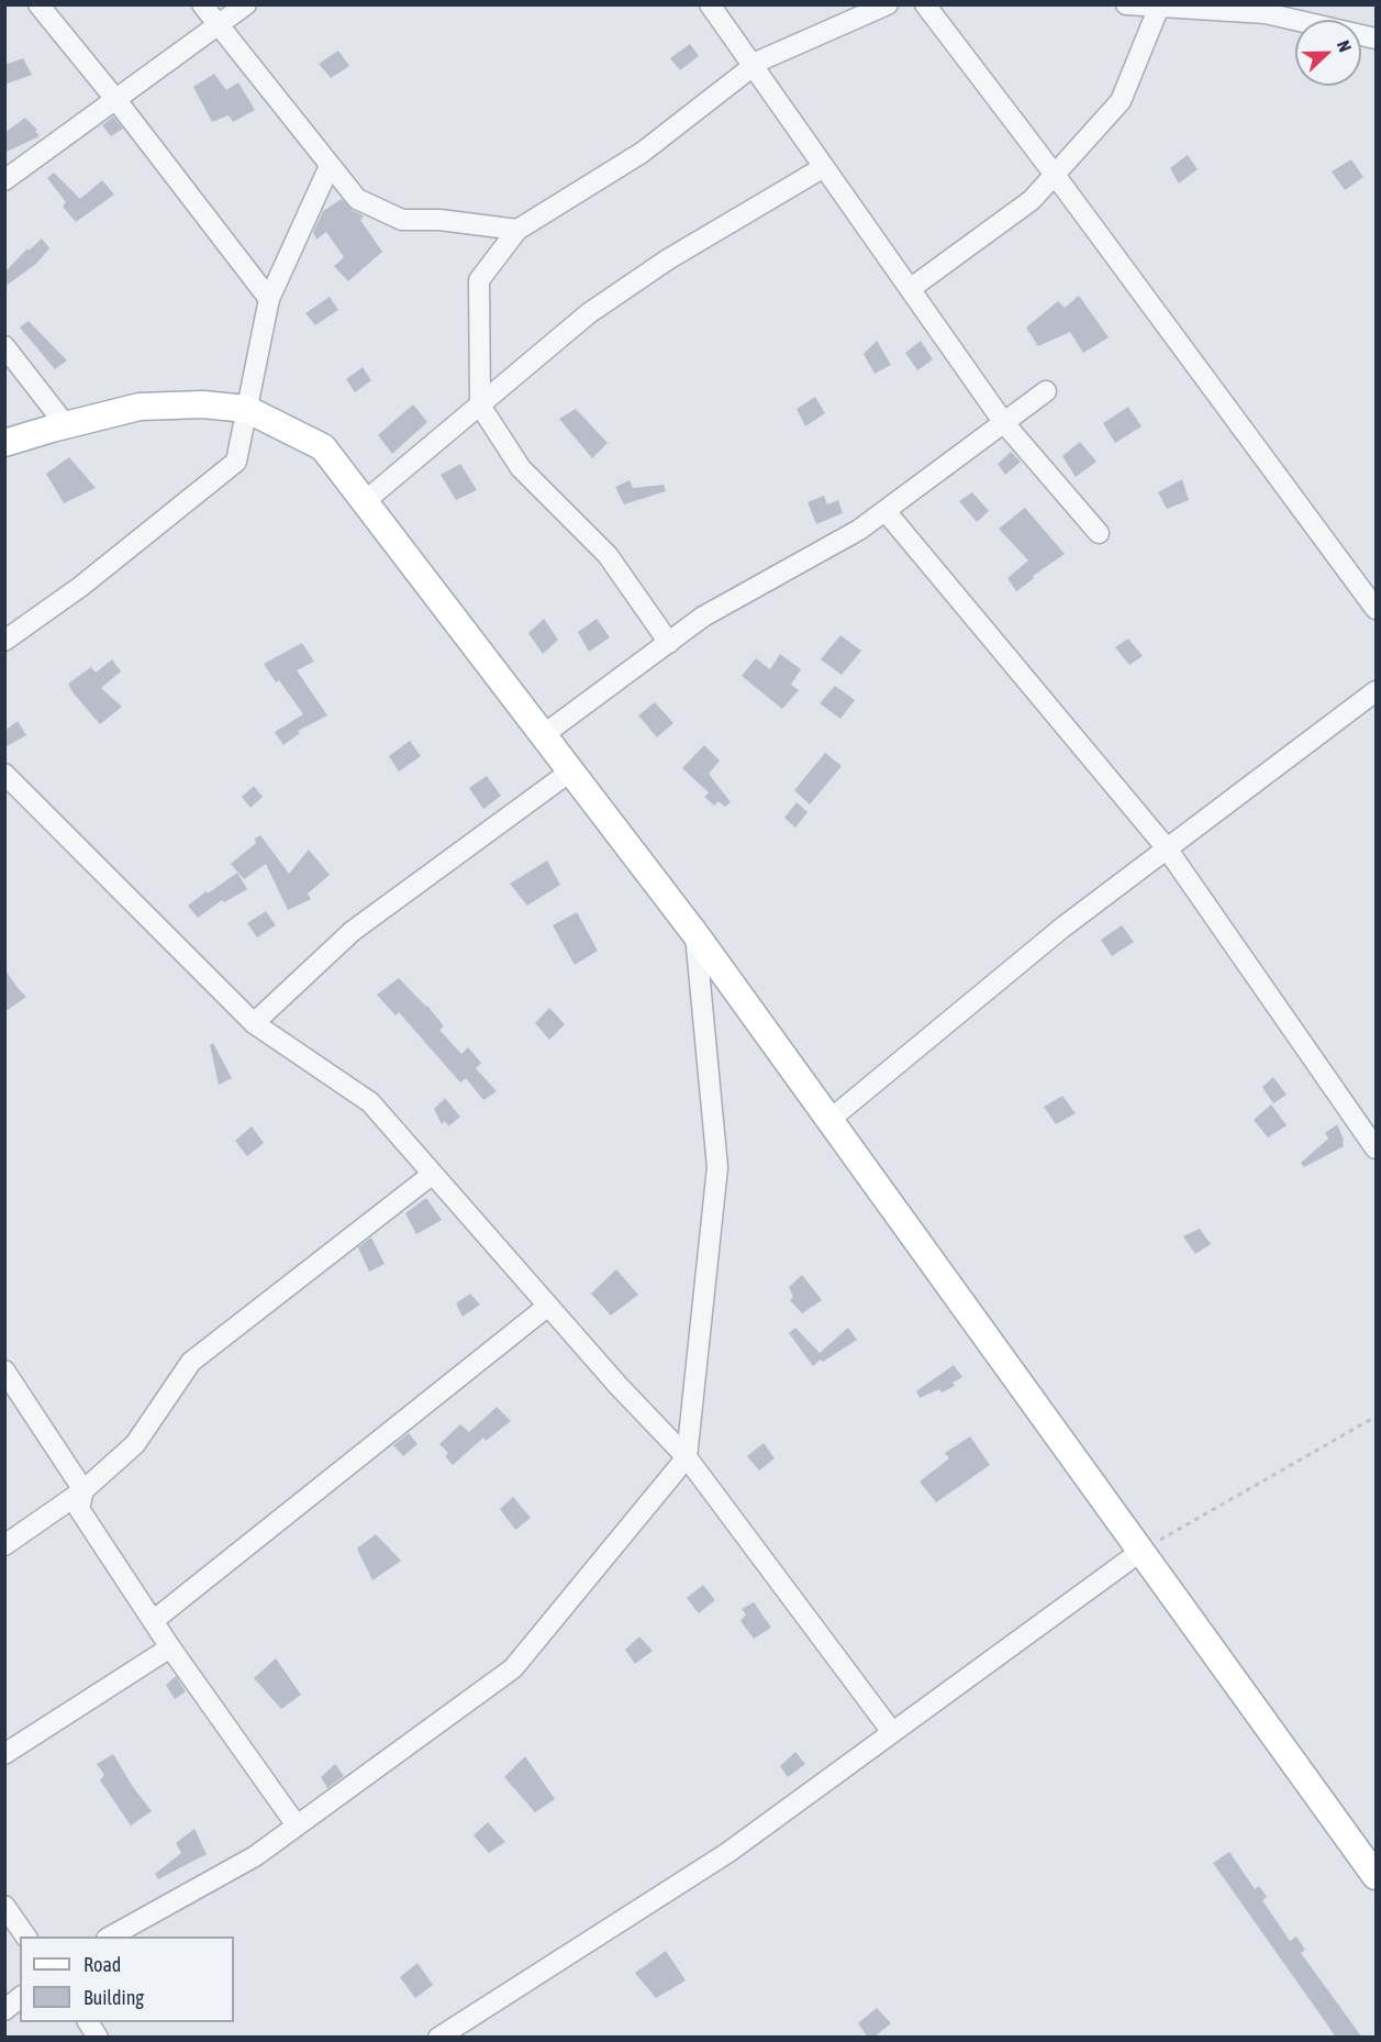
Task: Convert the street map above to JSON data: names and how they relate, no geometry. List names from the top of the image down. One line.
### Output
{"legend":["Road","Building"],"north":"right"}
